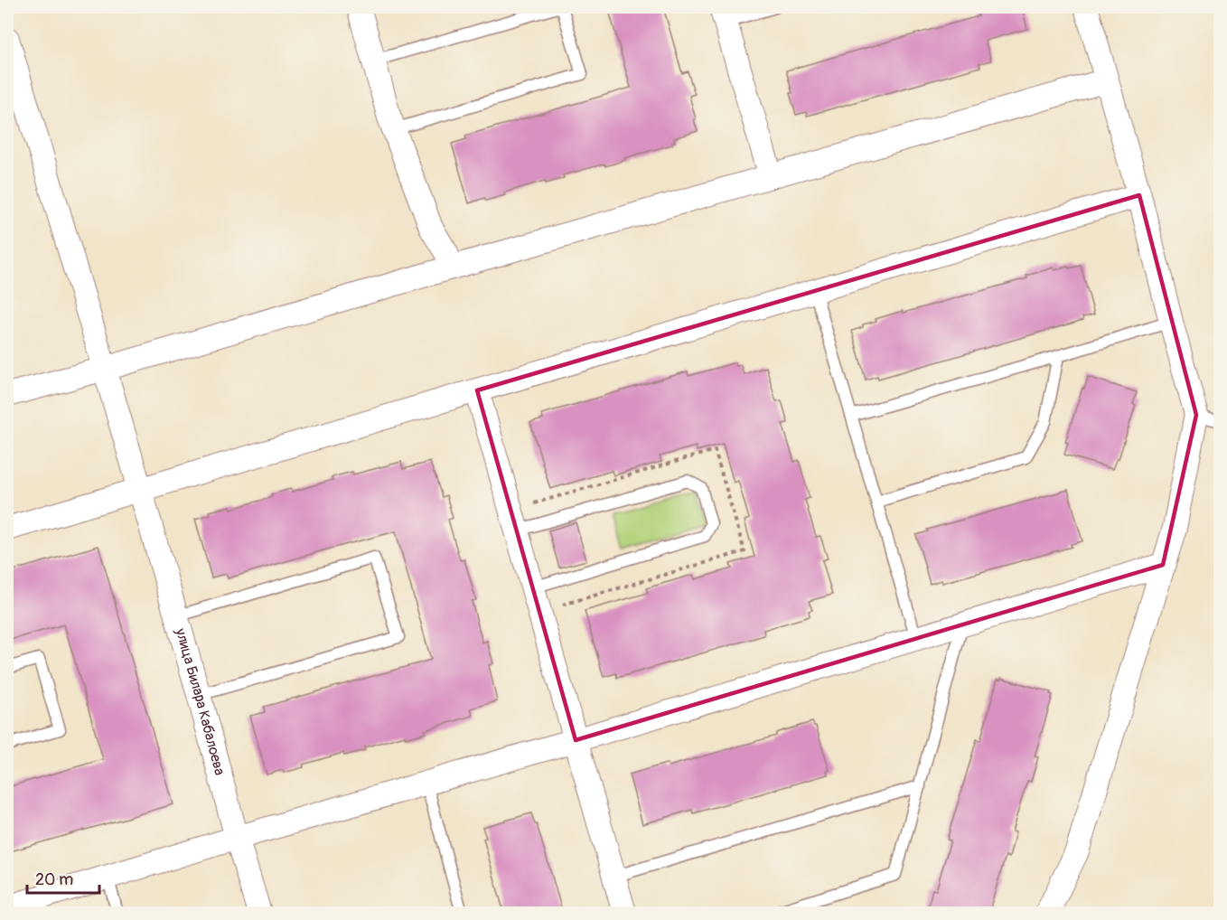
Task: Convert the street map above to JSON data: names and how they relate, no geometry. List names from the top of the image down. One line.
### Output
{"streets":{"street":["улица Билара Кабалоева"]},"scale_bar":"20 m"}
